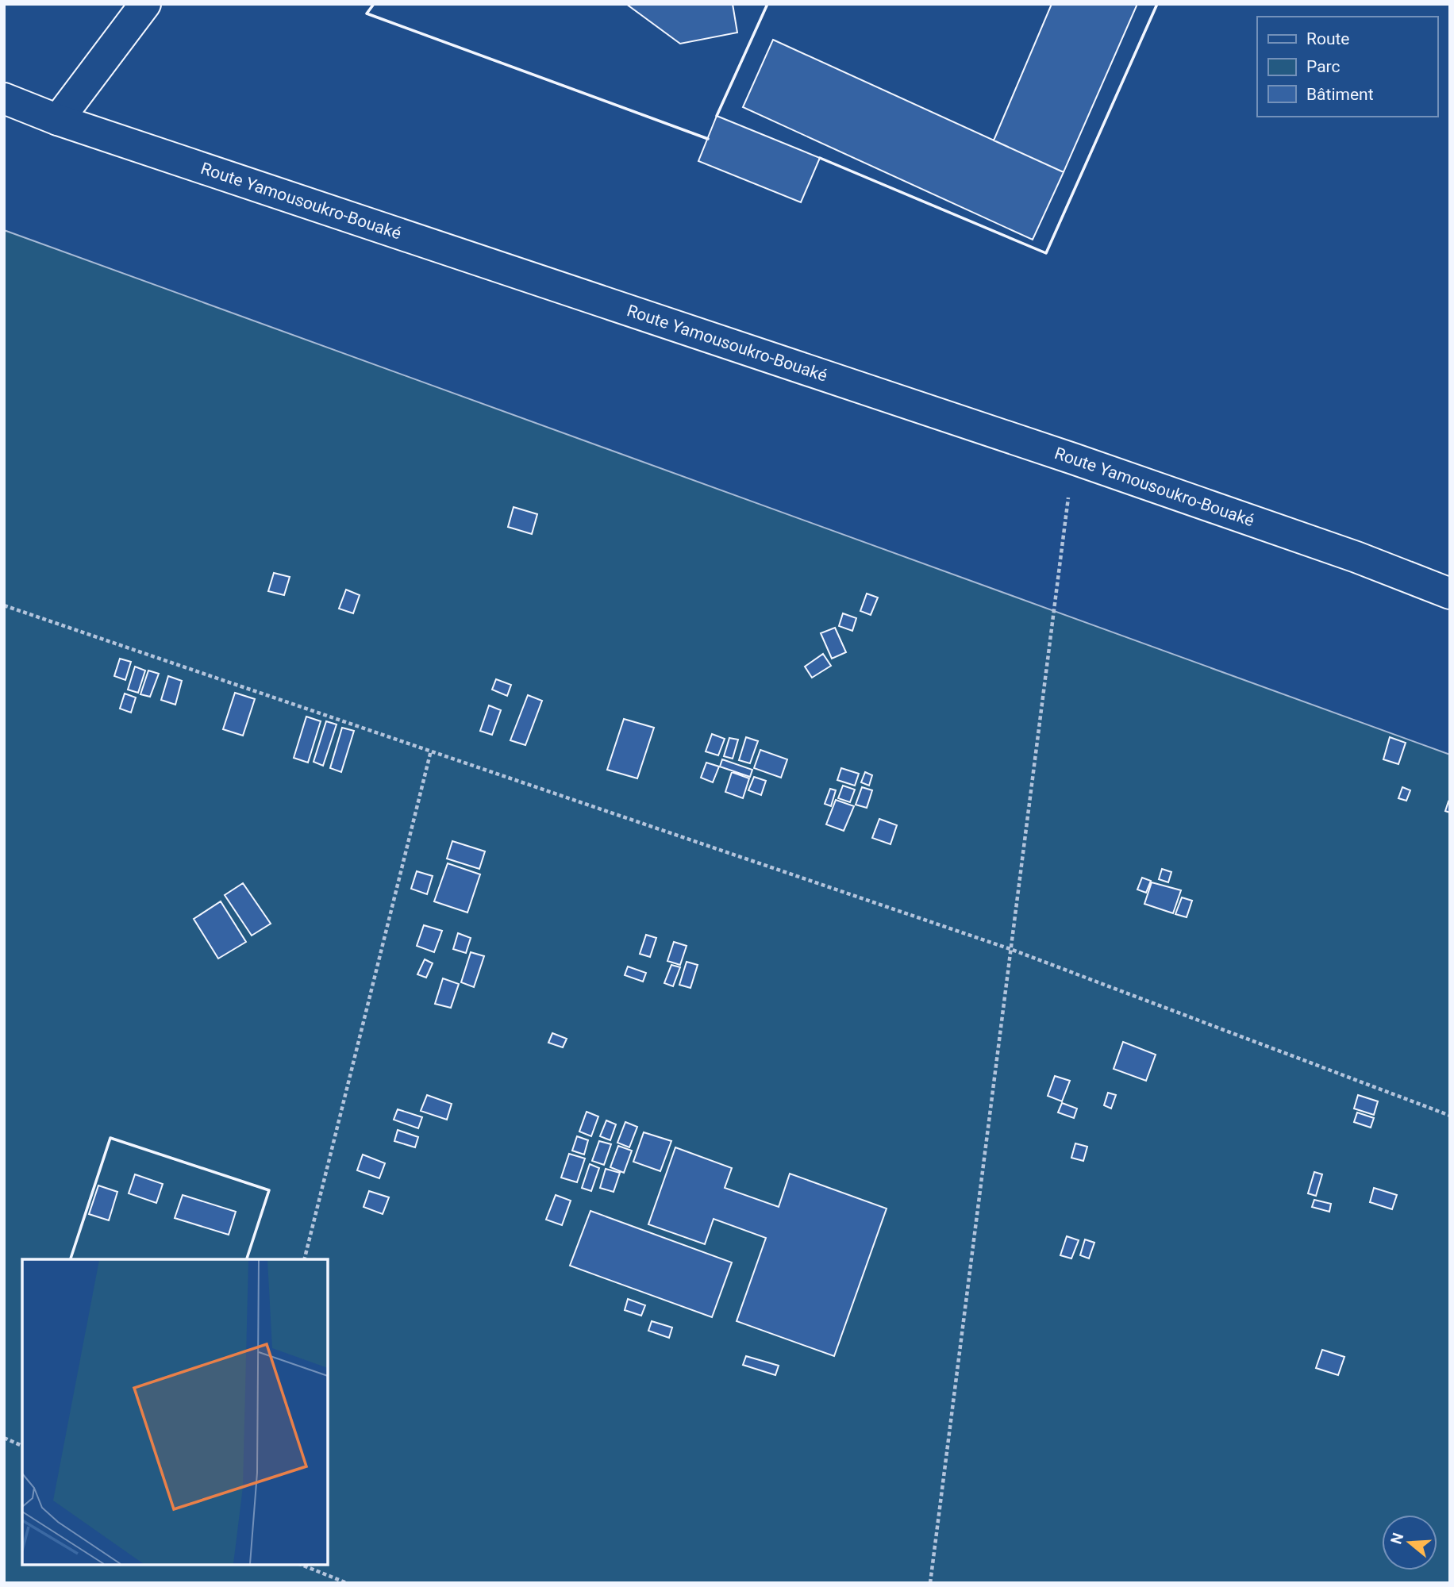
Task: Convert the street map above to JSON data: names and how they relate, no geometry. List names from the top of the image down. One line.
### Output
{"streets":{"main road":["Route Yamousoukro-Bouaké"]},"legend":["Route","Parc","Bâtiment"],"north":"left"}
